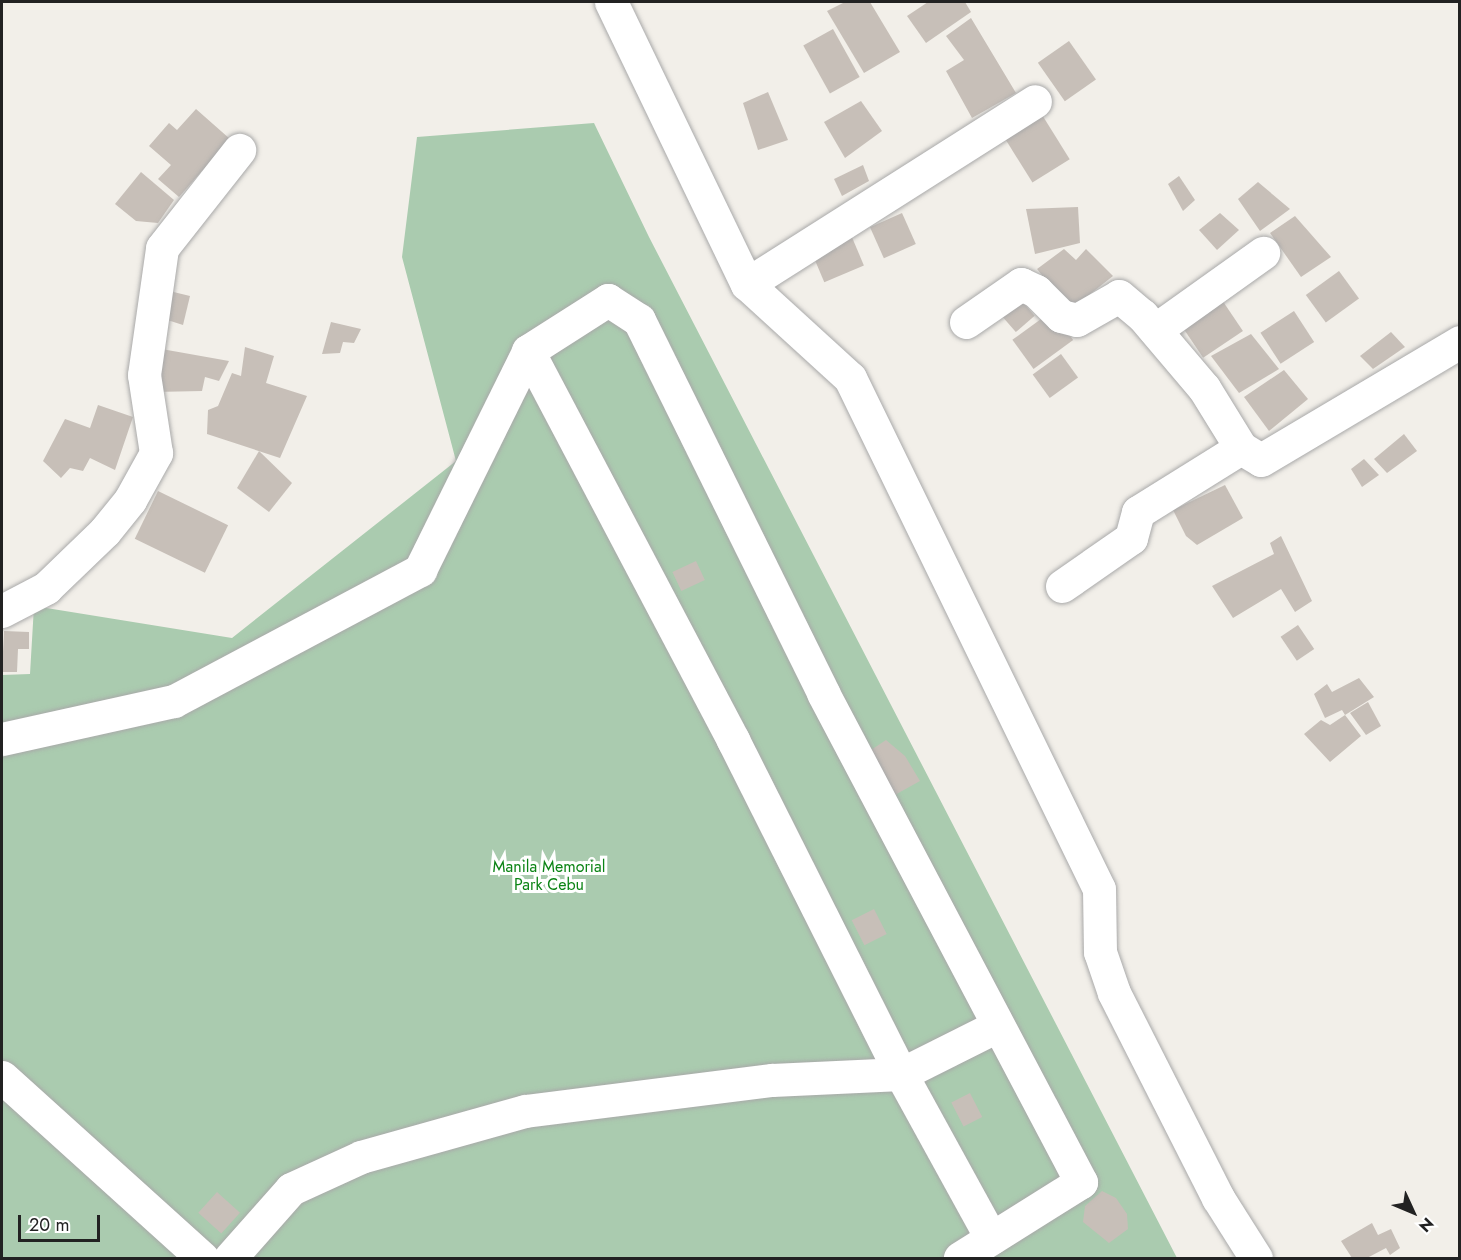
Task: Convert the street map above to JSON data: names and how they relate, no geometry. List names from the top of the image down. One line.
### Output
{"parks":["Manila Memorial Park Cebu"],"scale_bar":"20 m","north":"bottom right"}
